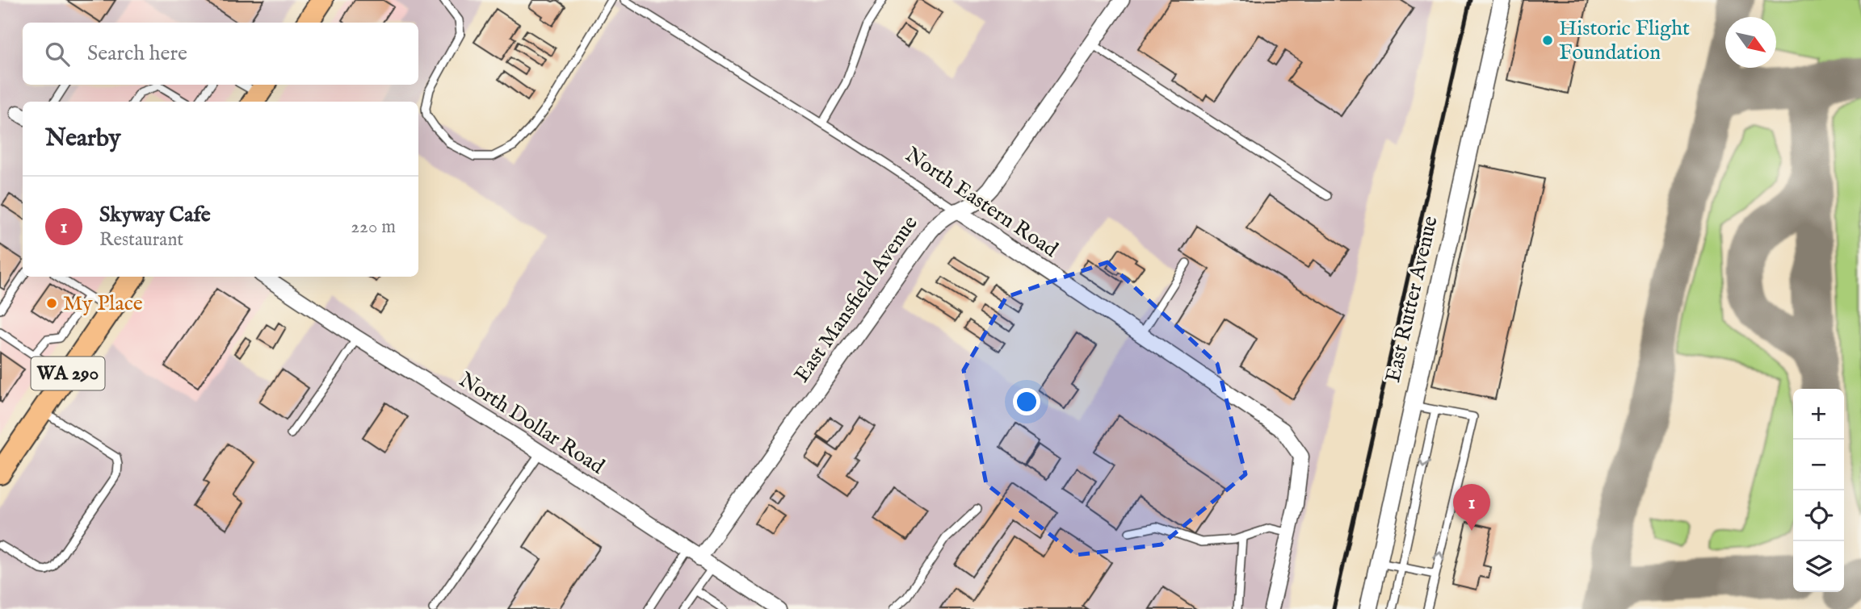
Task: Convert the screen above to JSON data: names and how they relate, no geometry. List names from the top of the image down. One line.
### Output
{"streets":{"main road":["WA 290"],"street":["North Eastern Road","East Mansfield Avenue","East Rutter Avenue","North Dollar Road"]},"crossings":[["North Eastern Road","East Mansfield Avenue"],["East Mansfield Avenue","North Dollar Road"]],"places":["Historic Flight Foundation","My Place"],"north":"bottom right","page":{"search":"Search here","heading":"Nearby","list":[{"mark":"1","name":"Skyway Cafe","note":"Restaurant","value":"220 m"}],"map_buttons":["+","−"],"pins":"1"}}
